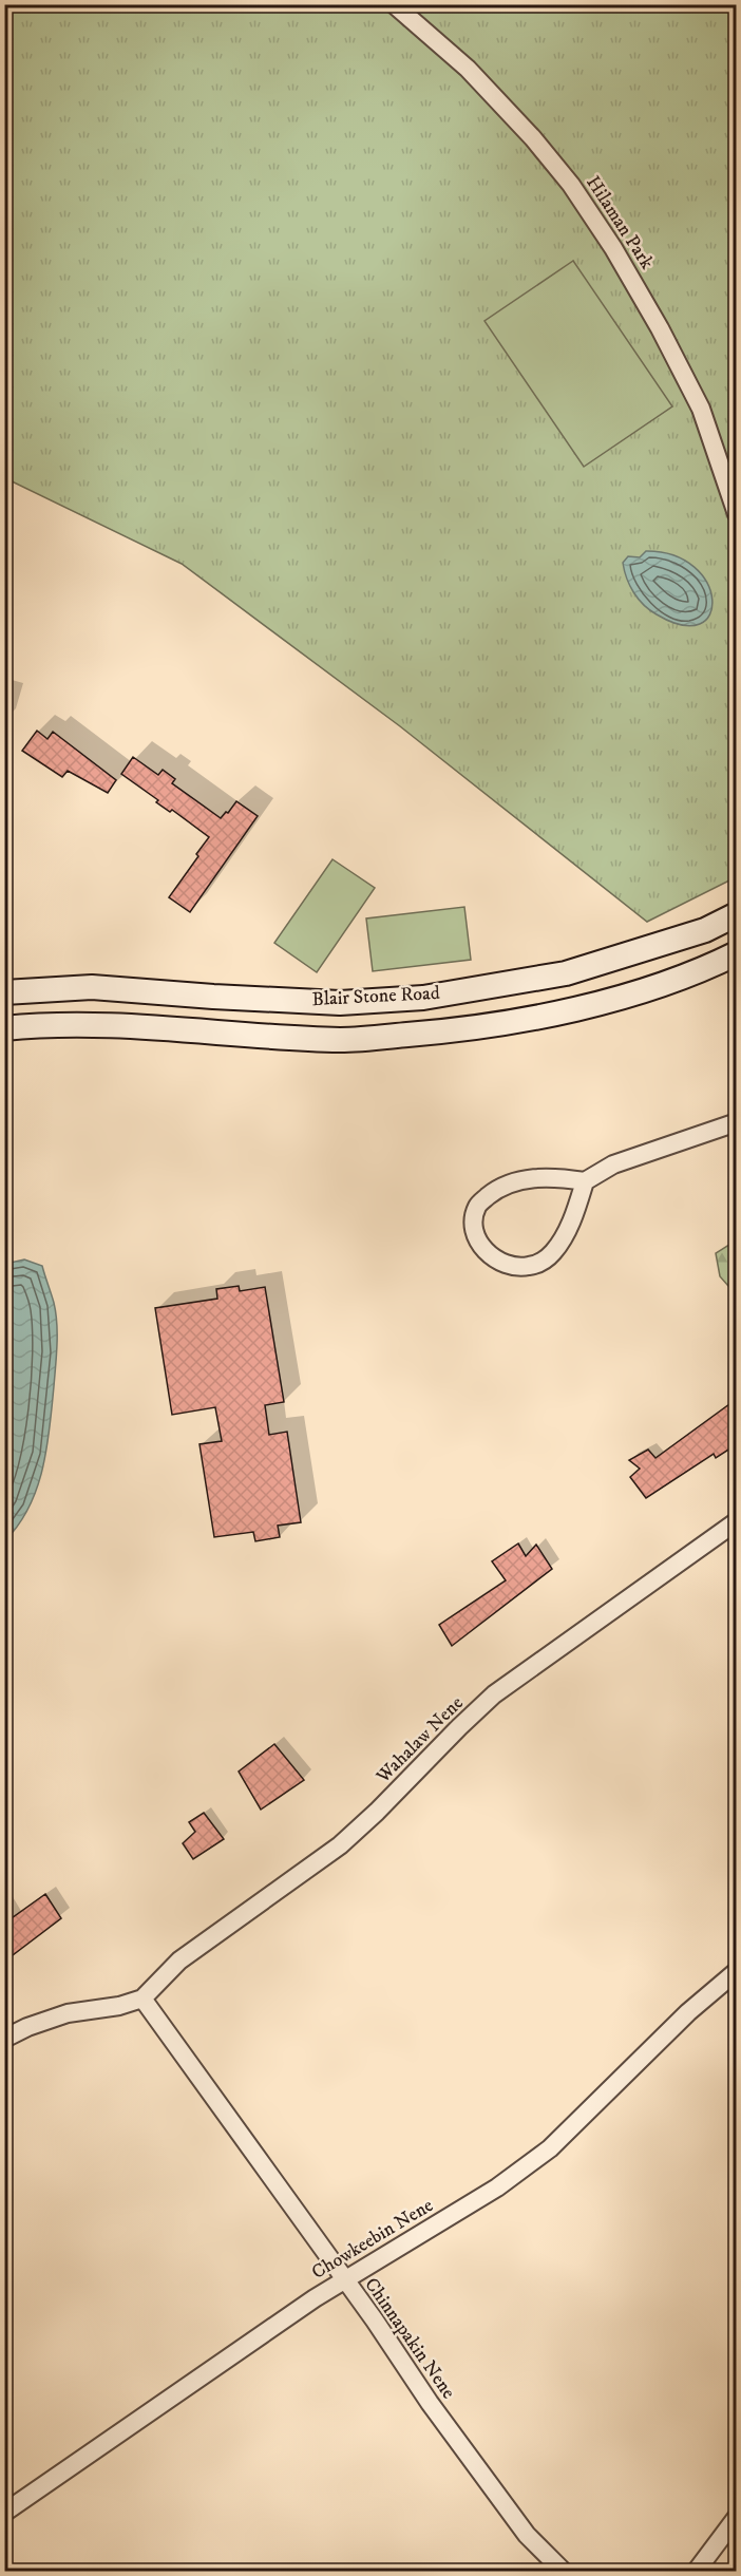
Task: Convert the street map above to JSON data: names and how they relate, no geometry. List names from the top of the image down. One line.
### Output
{"streets":{"main road":["Blair Stone Road"],"street":["Hilaman Park","Wahalaw Nene","Chowkeebin Nene","Chinnapakin Nene"]},"crossings":[["Wahalaw Nene","Chinnapakin Nene"],["Chowkeebin Nene","Chinnapakin Nene"]]}
